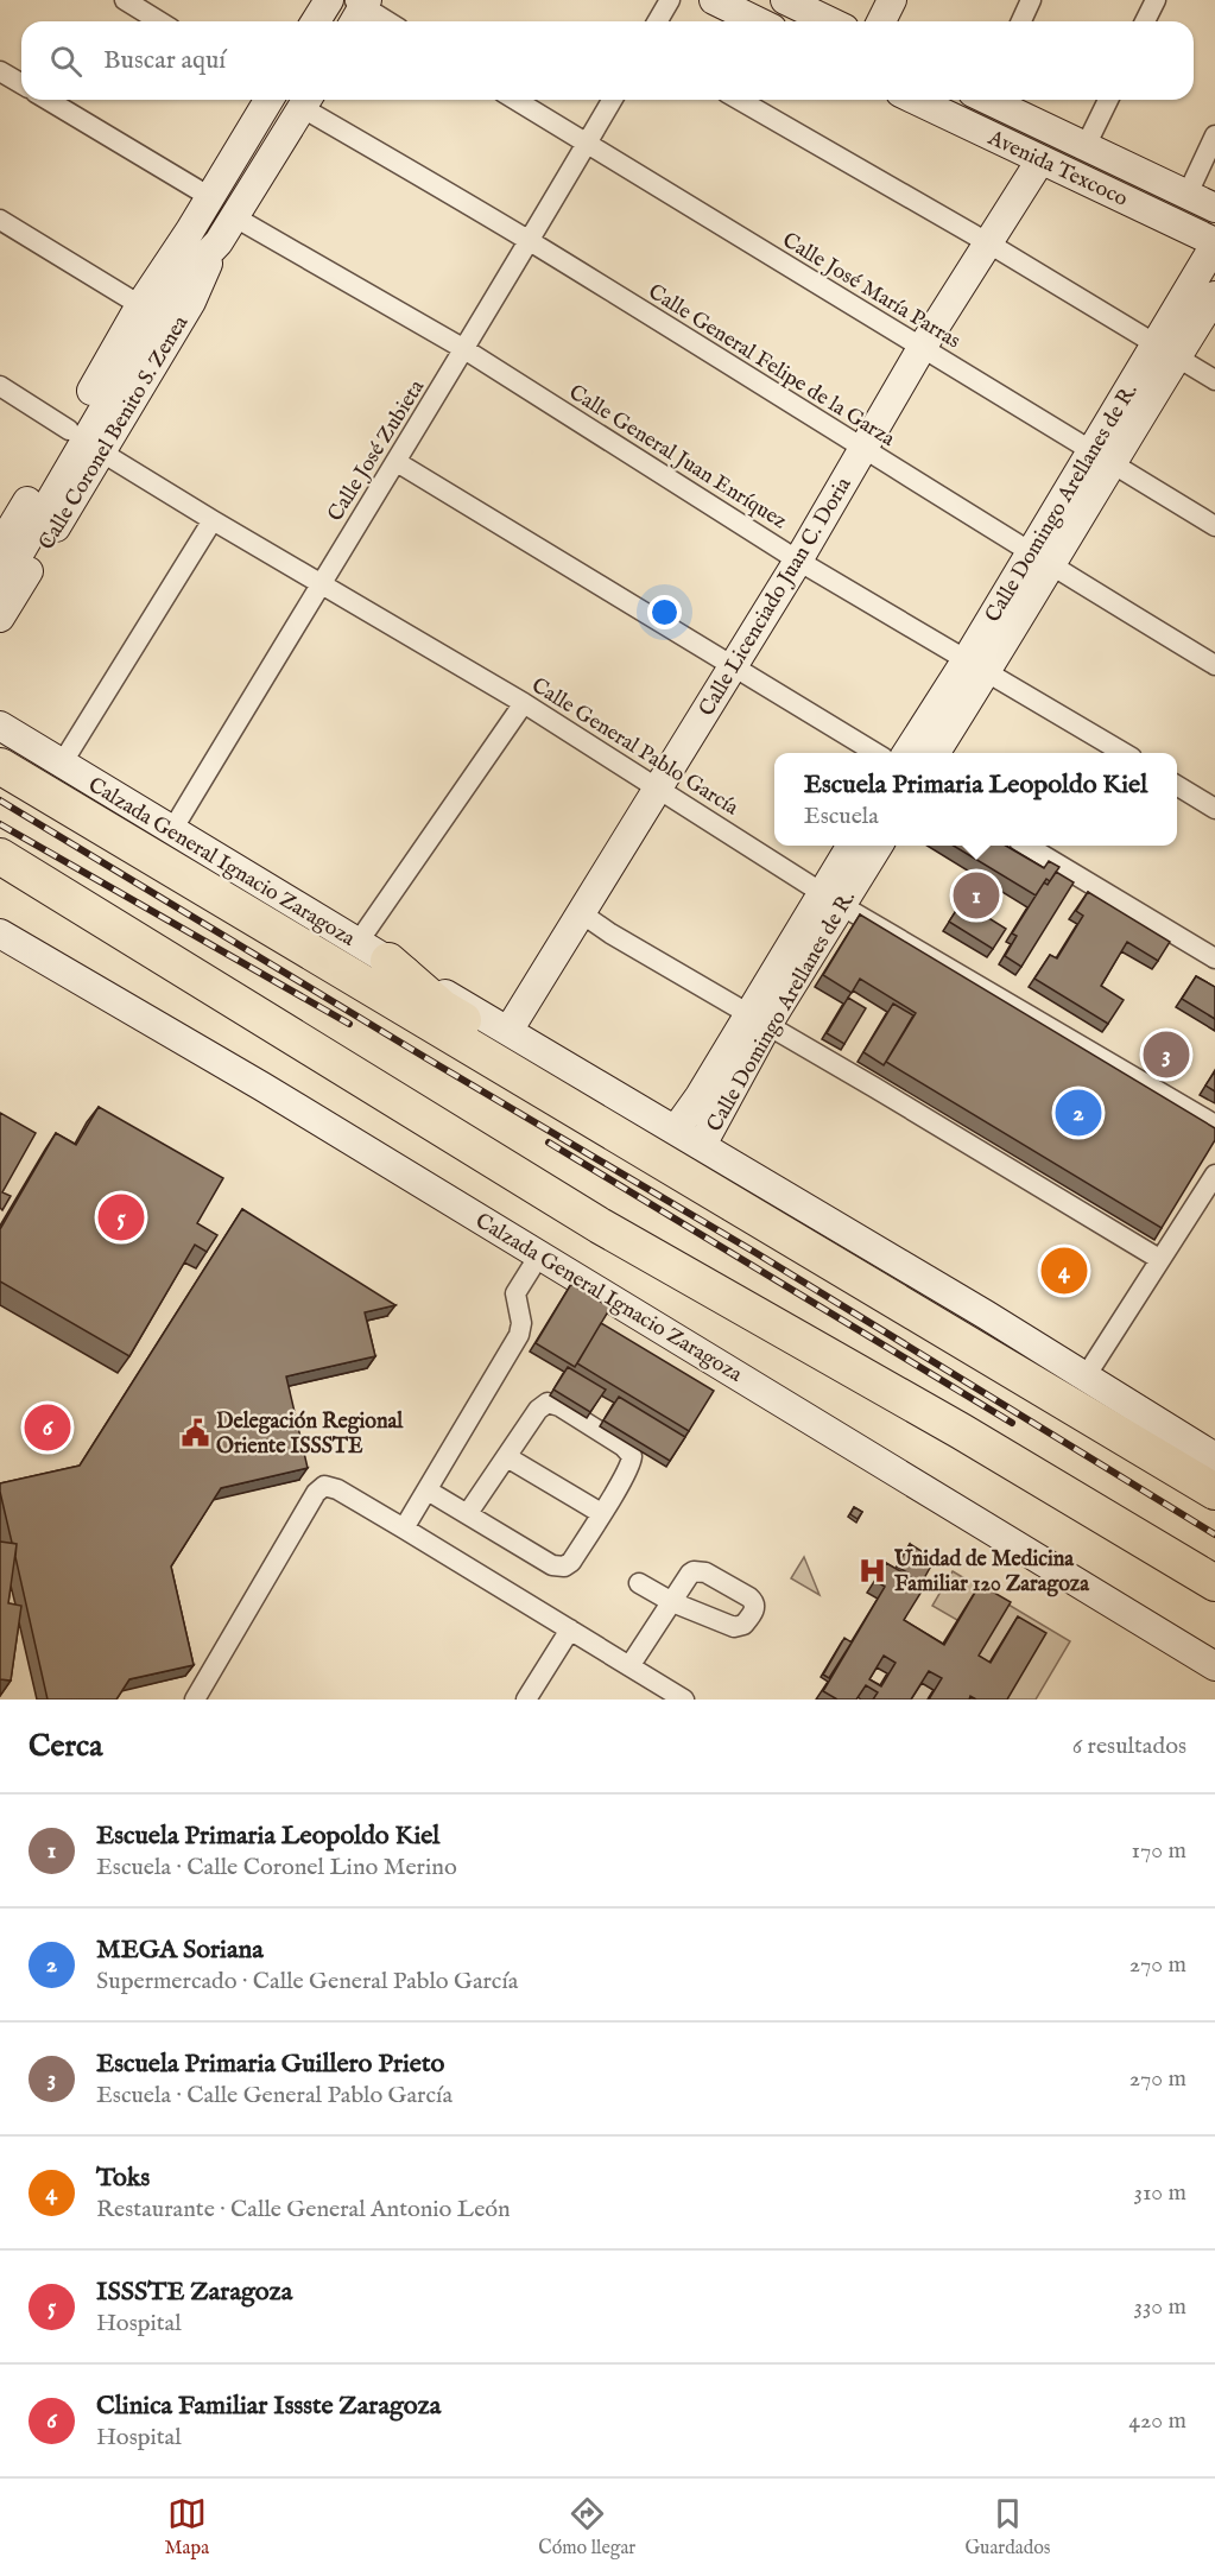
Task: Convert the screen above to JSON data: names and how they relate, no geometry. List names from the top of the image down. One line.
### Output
{"streets":{"highway":["Calzada General Ignacio Zaragoza"],"street":["Avenida Texcoco","Calle José María Parras","Calle General Felipe de la Garza","Calle Coronel Benito S. Zenea","Calle José Zubieta","Calle General Juan Enríquez","Calle Domingo Arellanes de R.","Calle Licenciado Juan C. Doria","Calle General Pablo García"]},"crossings":[["Avenida Texcoco","Calle Domingo Arellanes de R."],["Avenida Texcoco","Calle Licenciado Juan C. Doria"],["Calle José María Parras","Calle José Zubieta"],["Calle José María Parras","Calle Domingo Arellanes de R."],["Calle José María Parras","Calle Licenciado Juan C. Doria"],["Calle General Felipe de la Garza","Calle Coronel Benito S. Zenea"],["Calle General Felipe de la Garza","Calle José Zubieta"],["Calle General Felipe de la Garza","Calle Domingo Arellanes de R."],["Calle General Felipe de la Garza","Calle Licenciado Juan C. Doria"],["Calle Coronel Benito S. Zenea","Calle General Juan Enríquez"],["Calle Coronel Benito S. Zenea","Calle General Pablo García"],["Calle José Zubieta","Calle General Juan Enríquez"],["Calle José Zubieta","Calle General Pablo García"],["Calle José Zubieta","Calzada General Ignacio Zaragoza"],["Calle General Juan Enríquez","Calle Domingo Arellanes de R."],["Calle General Juan Enríquez","Calle Licenciado Juan C. Doria"],["Calle Domingo Arellanes de R.","Calle General Pablo García"],["Calle Domingo Arellanes de R.","Calzada General Ignacio Zaragoza"],["Calle Licenciado Juan C. Doria","Calle General Pablo García"],["Calle Licenciado Juan C. Doria","Calzada General Ignacio Zaragoza"]],"places":{"public building":["Delegación Regional Oriente ISSSTE"],"hospital":["Unidad de Medicina Familiar 120 Zaragoza"]},"page":{"search":"Buscar aquí","popup":["Escuela Primaria Leopoldo Kiel","Escuela"],"pins":["1","3","2","5","4","6"],"heading":["Cerca","6 resultados"],"list":[{"mark":"1","name":"Escuela Primaria Leopoldo Kiel","note":"Escuela · Calle Coronel Lino Merino","value":"170 m"},{"mark":"2","name":"MEGA Soriana","note":"Supermercado · Calle General Pablo García","value":"270 m"},{"mark":"3","name":"Escuela Primaria Guillero Prieto","note":"Escuela · Calle General Pablo García","value":"270 m"},{"mark":"4","name":"Toks","note":"Restaurante · Calle General Antonio León","value":"310 m"},{"mark":"5","name":"ISSSTE Zaragoza","note":"Hospital","value":"330 m"},{"mark":"6","name":"Clinica Familiar Issste Zaragoza","note":"Hospital","value":"420 m"}],"nav":["Mapa","Cómo llegar","Guardados"]}}
